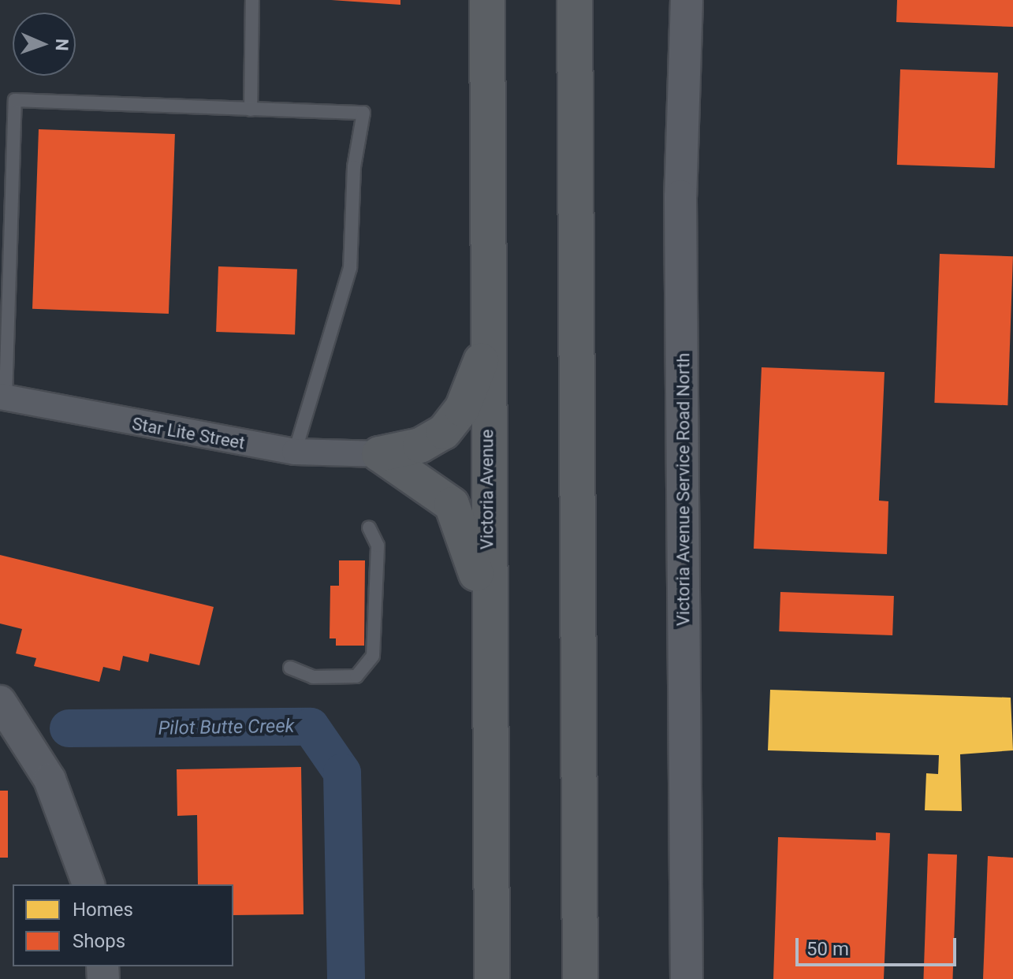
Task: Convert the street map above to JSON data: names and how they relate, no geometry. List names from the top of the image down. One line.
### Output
{"streets":{"highway":["Victoria Avenue"],"street":["Star Lite Street","Victoria Avenue Service Road North"]},"water":["Pilot Butte Creek"],"legend":["Homes","Shops"],"scale_bar":"50 m","north":"right"}
